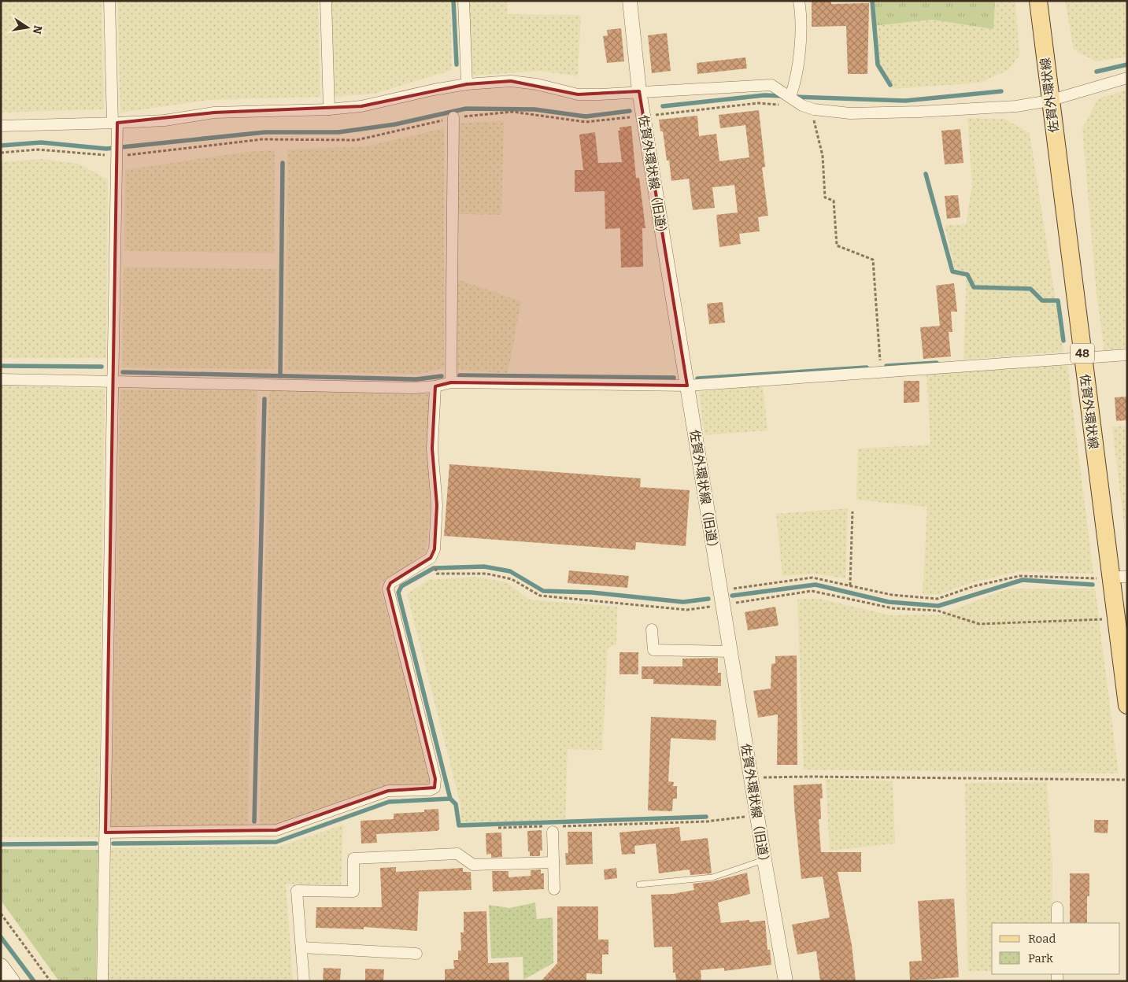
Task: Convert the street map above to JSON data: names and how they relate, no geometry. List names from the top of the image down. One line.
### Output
{"streets":{"main road":["佐賀外環状線","48"],"street":["佐賀外環状線（旧道）"]},"legend":["Road","Park"],"north":"right"}
